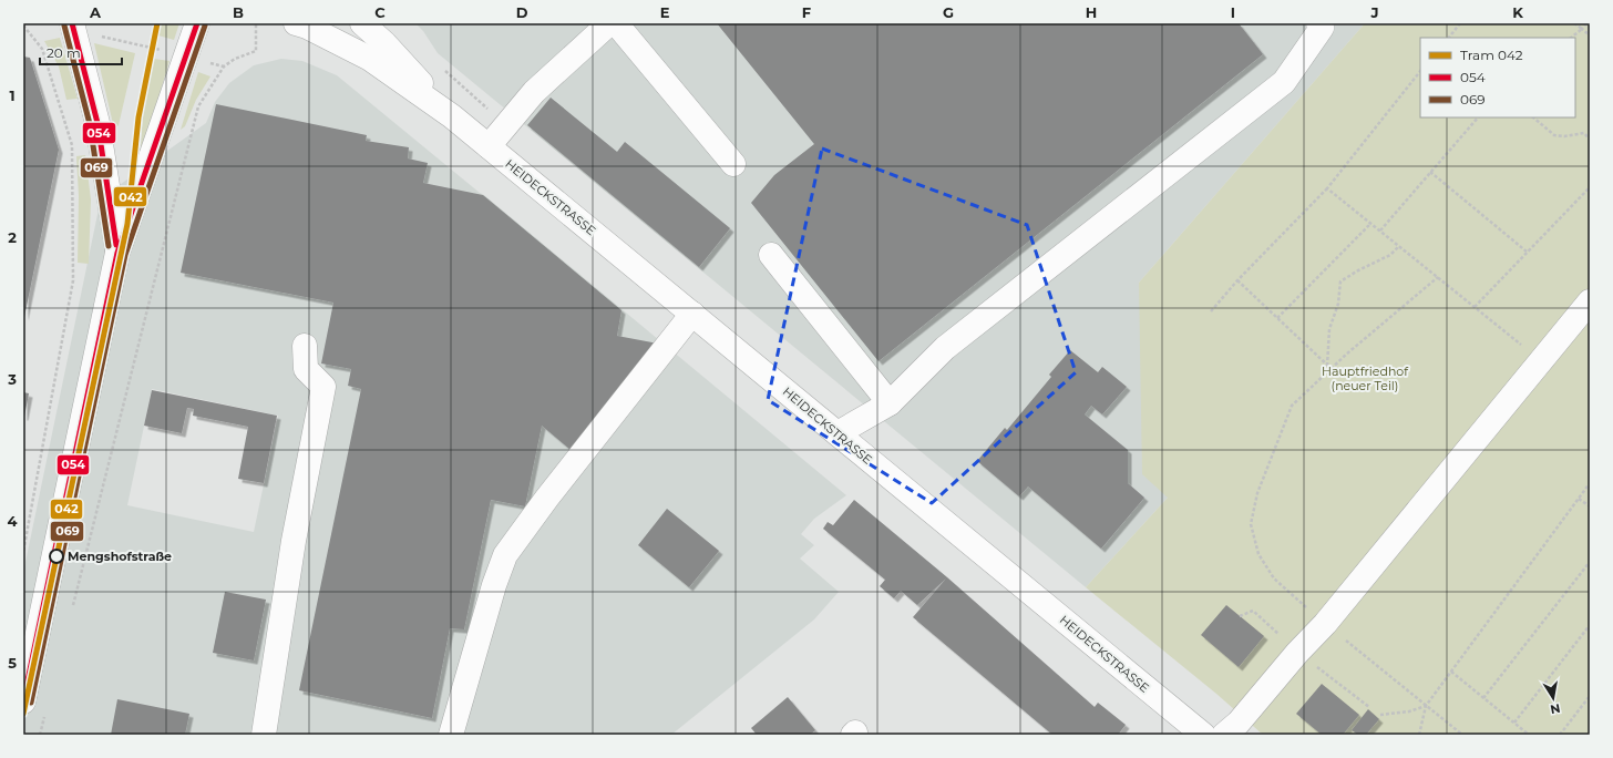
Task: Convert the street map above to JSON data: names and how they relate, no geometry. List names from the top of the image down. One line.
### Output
{"streets":{"street":["HEIDECKSTRASSE"]},"parks":["Hauptfriedhof (neuer Teil)"],"places":["Mengshofstraße"],"lines":["tram line 042","transit line 054","transit line 069"],"legend":["Tram 042","054","069"],"scale_bar":"20 m","north":"bottom","grid":{"columns":["A","B","C","D","E","F","G","H","I","J","K"],"rows":["1","2","3","4","5"]}}
